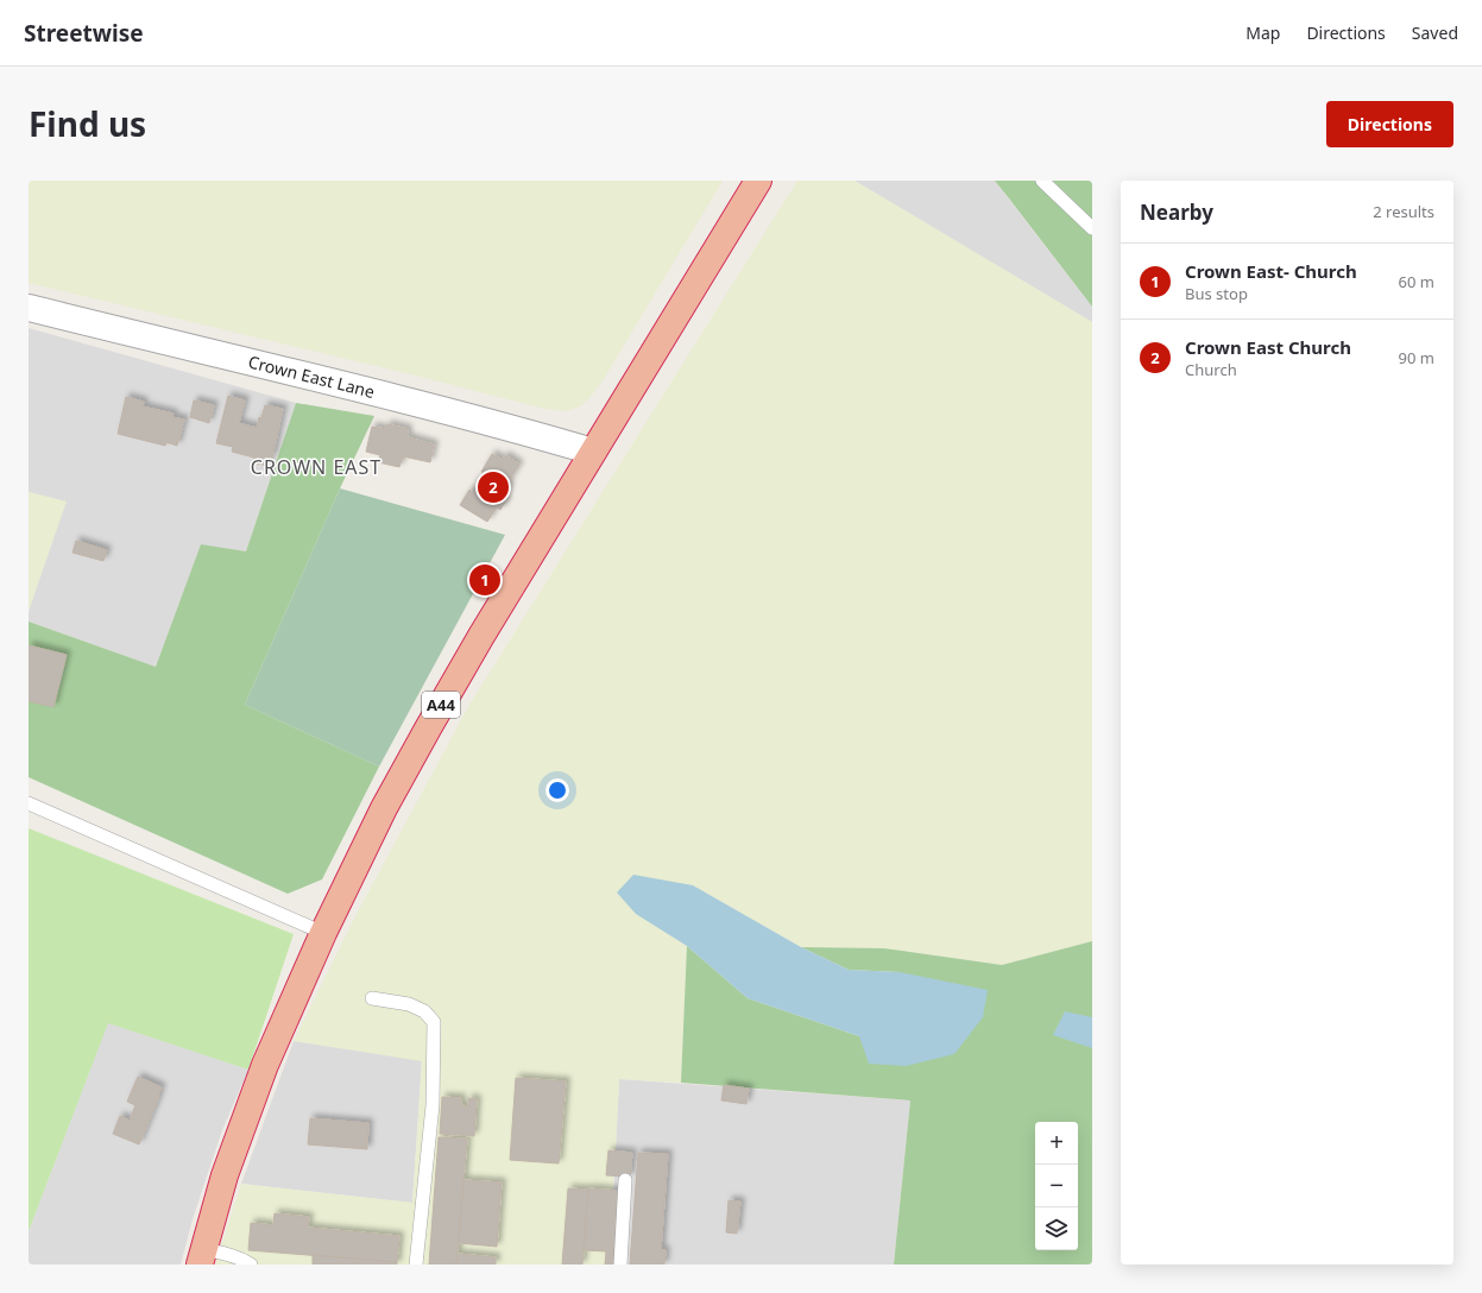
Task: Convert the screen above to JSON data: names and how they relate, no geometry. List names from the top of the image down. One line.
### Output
{"streets":{"highway":["A44"],"street":["Crown East Lane"]},"crossings":[["Crown East Lane","A44"]],"districts":["CROWN EAST"],"page":{"header":"Streetwise","nav":["Map","Directions","Saved"],"title":"Find us","buttons":"Directions","heading":["Nearby","2 results"],"list":[{"mark":"1","name":"Crown East- Church","note":"Bus stop","value":"60 m"},{"mark":"2","name":"Crown East Church","note":"Church","value":"90 m"}],"pins":["2","1"],"map_buttons":["+","−"]}}
